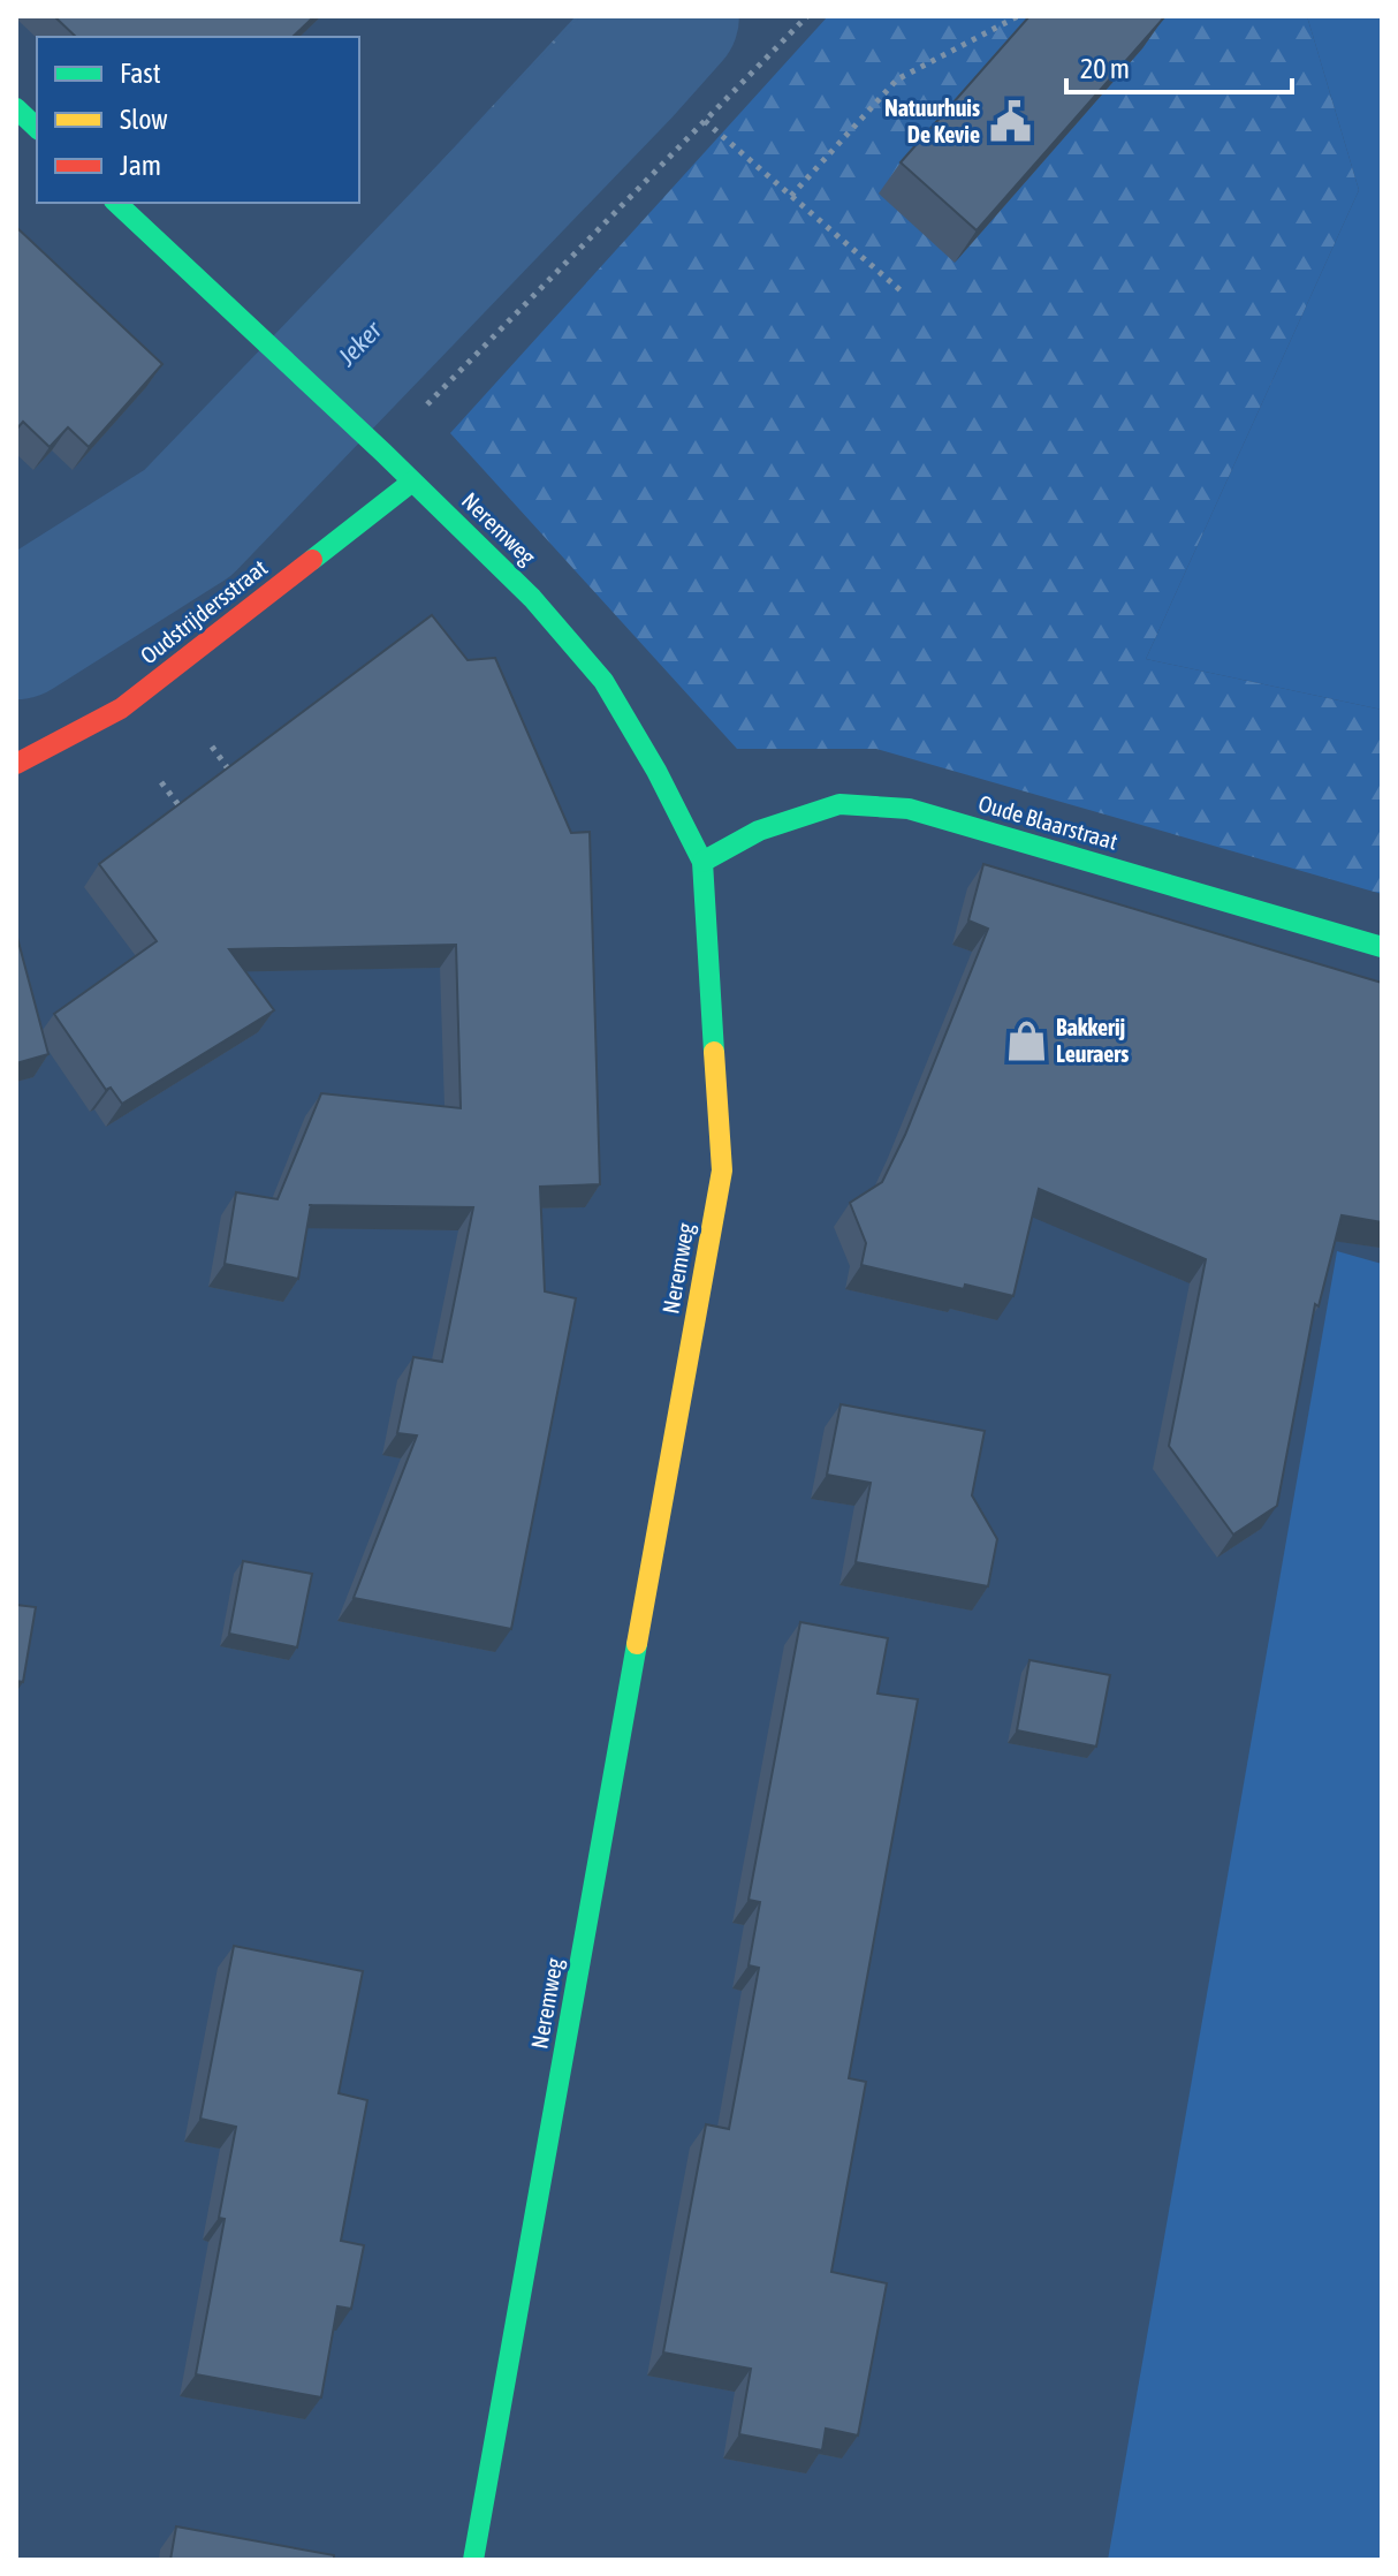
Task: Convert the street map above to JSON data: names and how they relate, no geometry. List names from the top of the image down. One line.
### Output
{"streets":{"street":["Neremweg","Oudstrijdersstraat","Oude Blaarstraat"]},"crossings":[["Neremweg","Oudstrijdersstraat"],["Neremweg","Oude Blaarstraat"]],"water":["Jeker"],"places":{"public building":["Natuurhuis De Kevie"],"shop":["Bakkerij Leuraers"]},"legend":["Fast","Slow","Jam"],"scale_bar":"20 m"}
